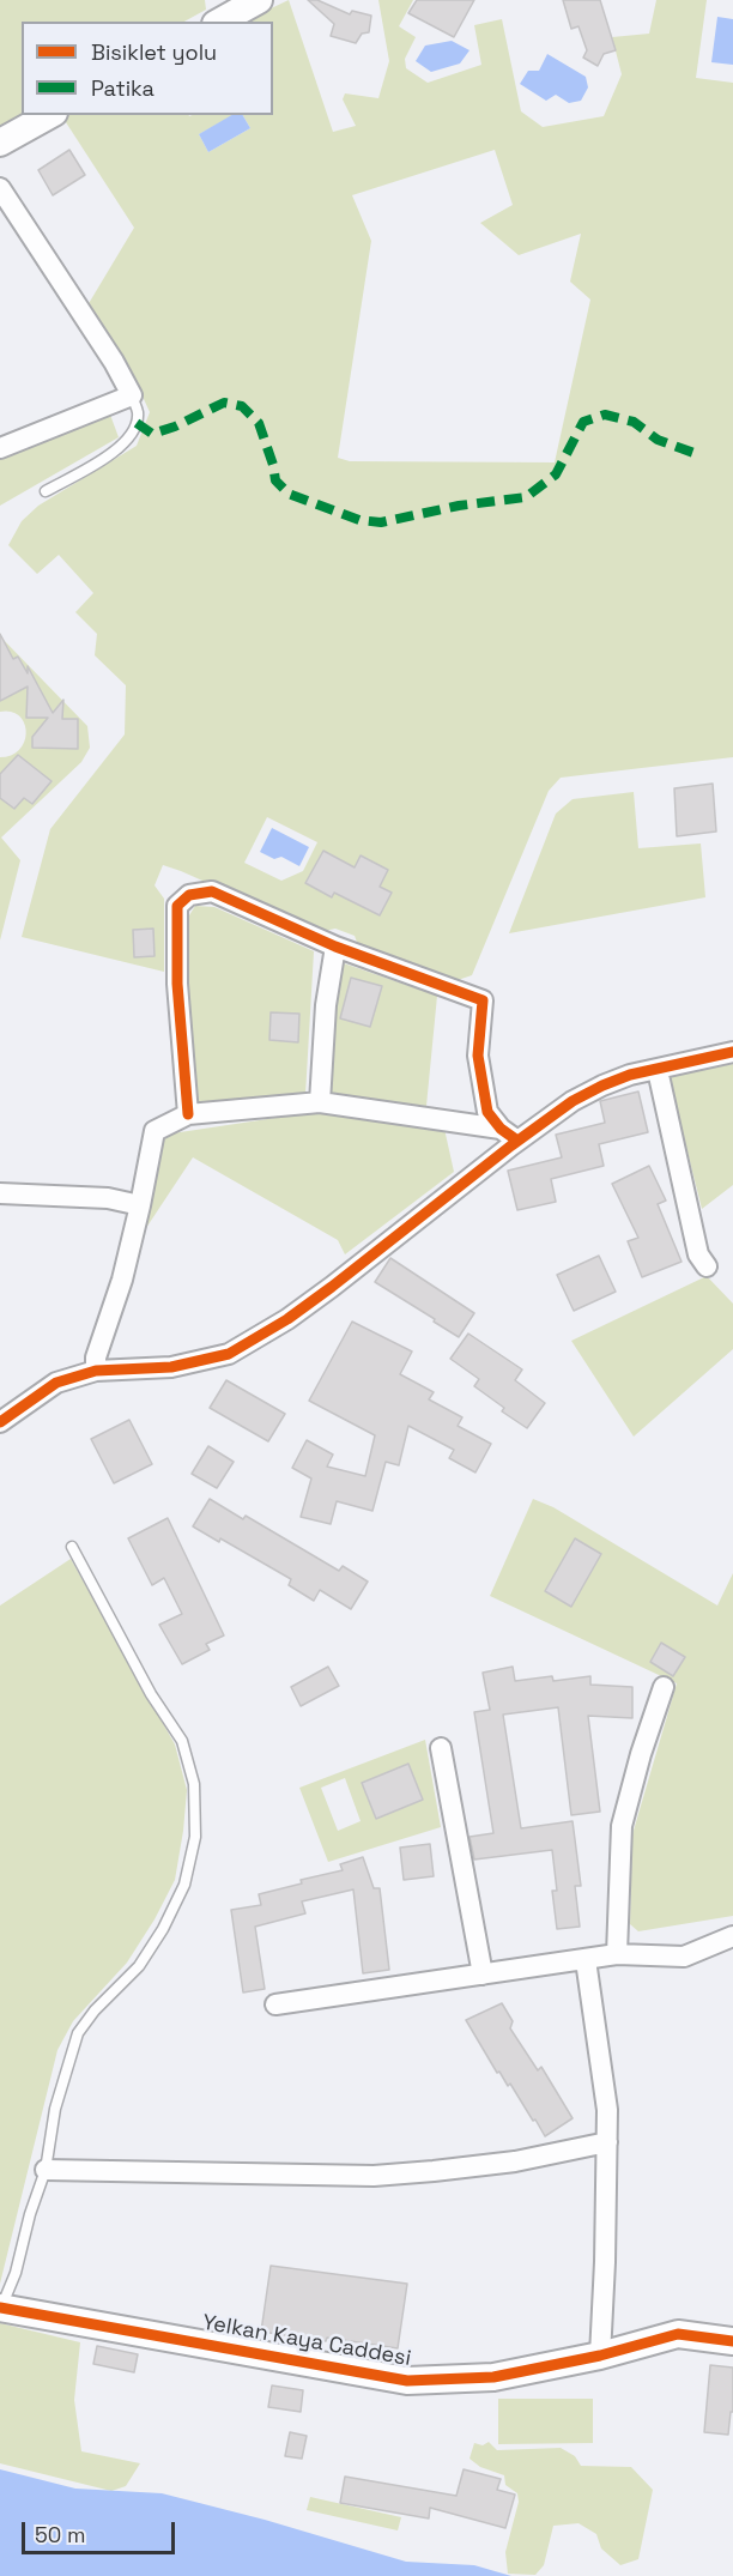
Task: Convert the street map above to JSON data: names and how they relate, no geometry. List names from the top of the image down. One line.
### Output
{"streets":{"street":["Yelkan Kaya Caddesi"]},"legend":["Bisiklet yolu","Patika"],"scale_bar":"50 m"}
